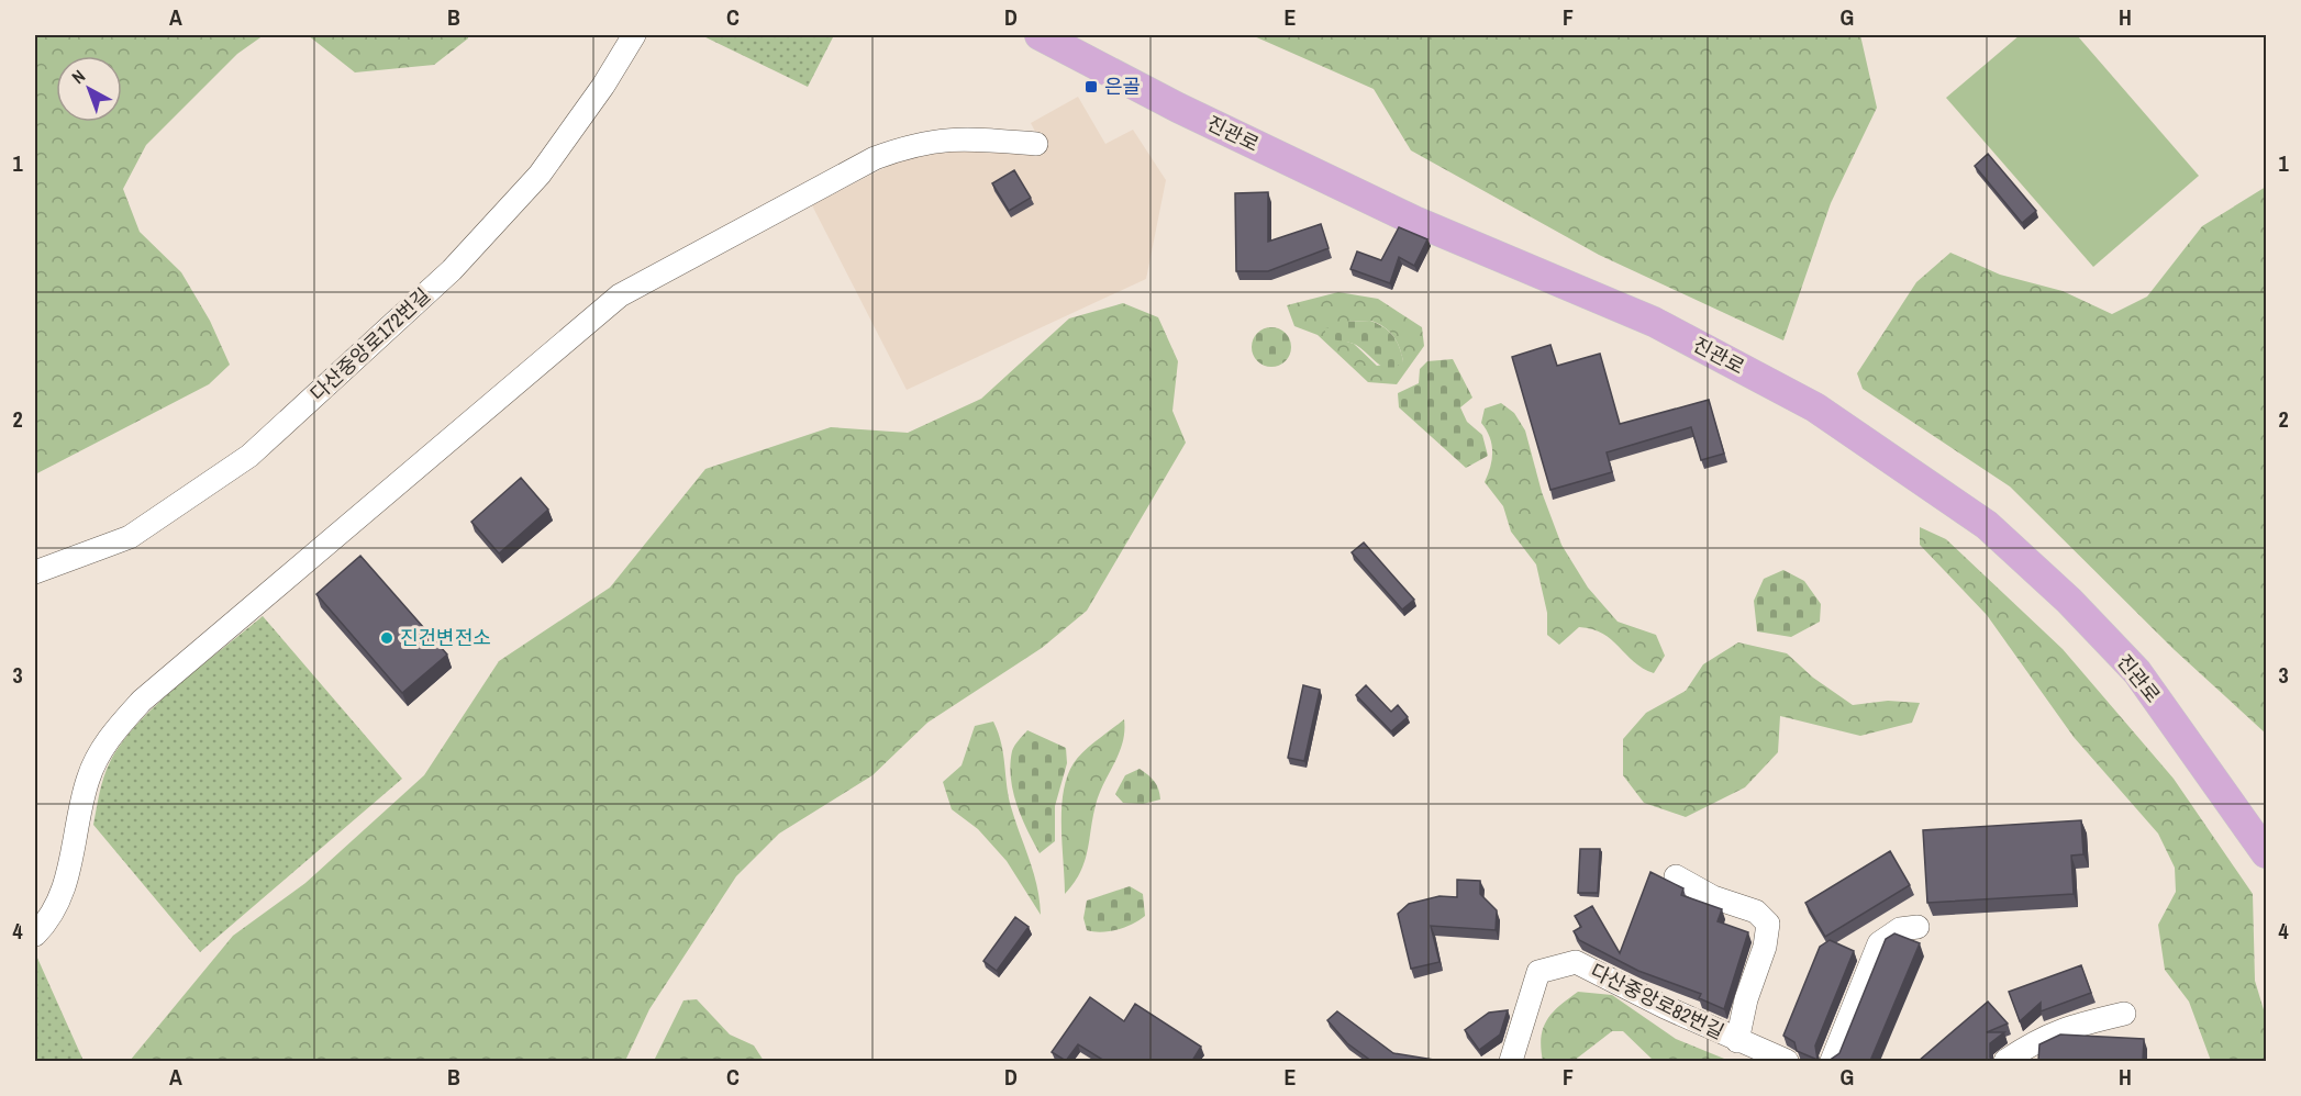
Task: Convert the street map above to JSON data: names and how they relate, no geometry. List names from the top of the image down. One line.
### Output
{"streets":{"main road":["진관로"],"street":["다산중앙로172번길","다산중앙로82번길"]},"places":{"transit":["은골"],"other":["진건변전소"]},"north":"top left","grid":{"columns":["A","B","C","D","E","F","G","H"],"rows":["1","2","3","4"]}}
